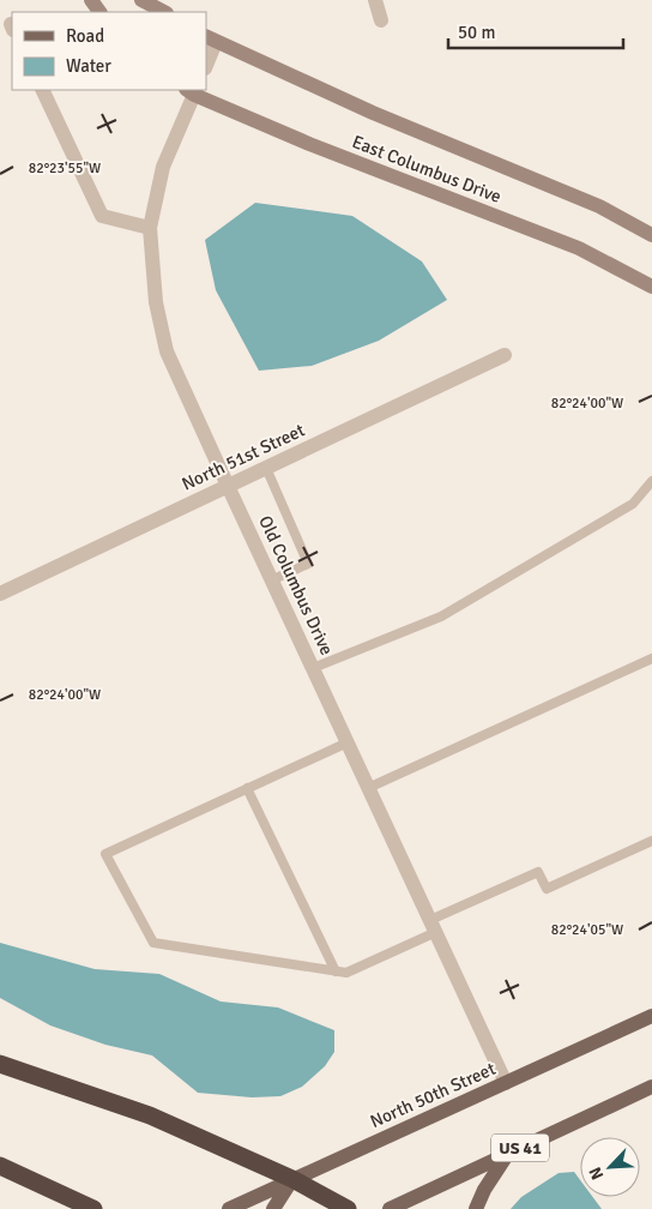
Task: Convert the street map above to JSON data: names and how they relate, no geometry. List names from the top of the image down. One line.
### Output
{"streets":{"main road":["East Columbus Drive","North 50th Street","US 41"],"street":["North 51st Street","Old Columbus Drive"]},"crossings":[["East Columbus Drive","Old Columbus Drive"],["North 51st Street","Old Columbus Drive"],["Old Columbus Drive","North 50th Street"]],"legend":["Road","Water"],"scale_bar":"50 m","north":"bottom left","coordinates":["82°23'55\"W","82°24'00\"W","82°24'05\"W"]}
